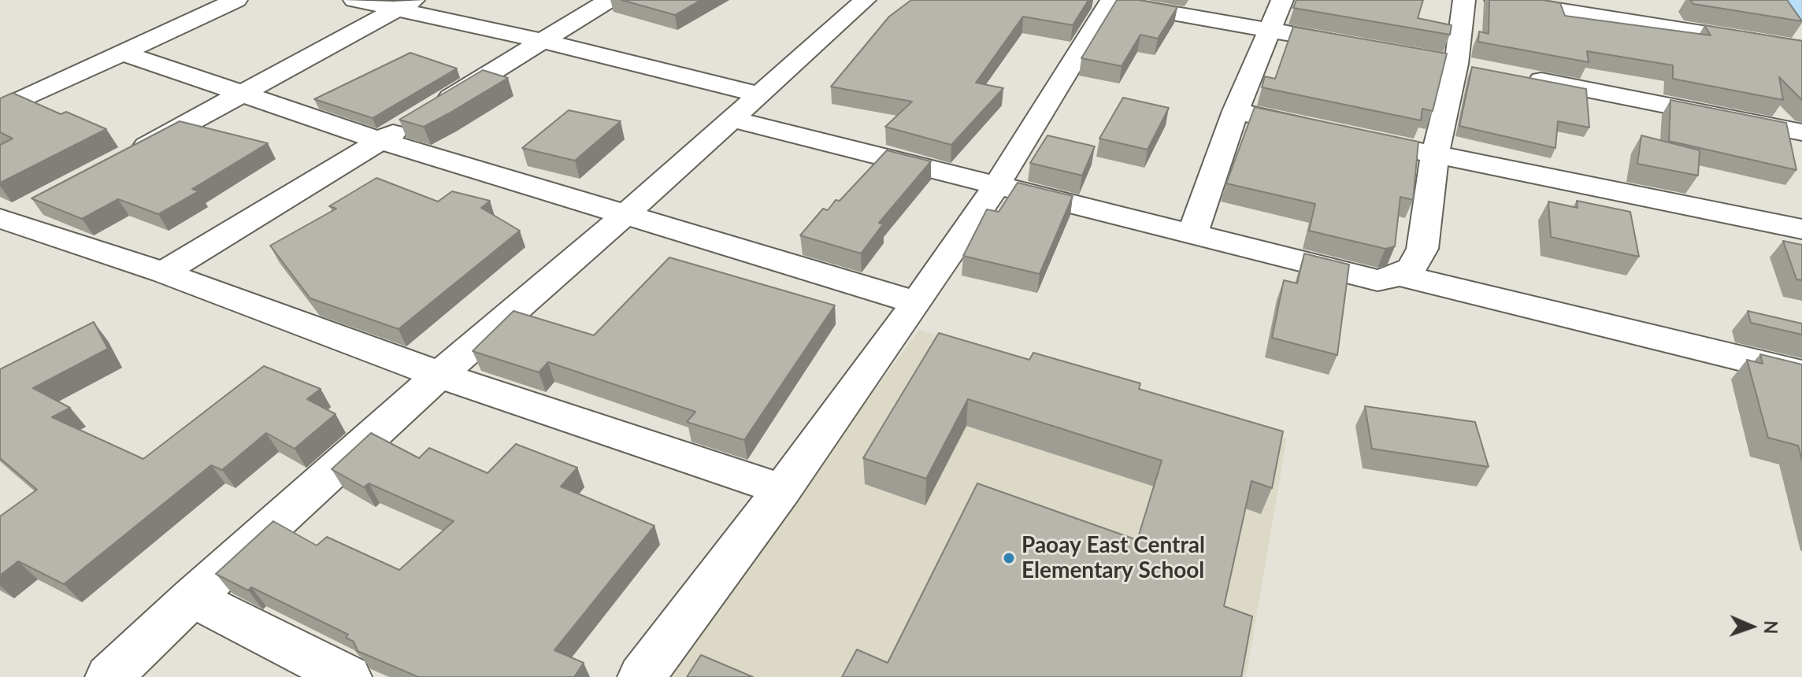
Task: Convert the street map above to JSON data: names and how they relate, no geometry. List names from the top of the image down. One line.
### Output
{"places":["Paoay East Central Elementary School"],"north":"right"}
